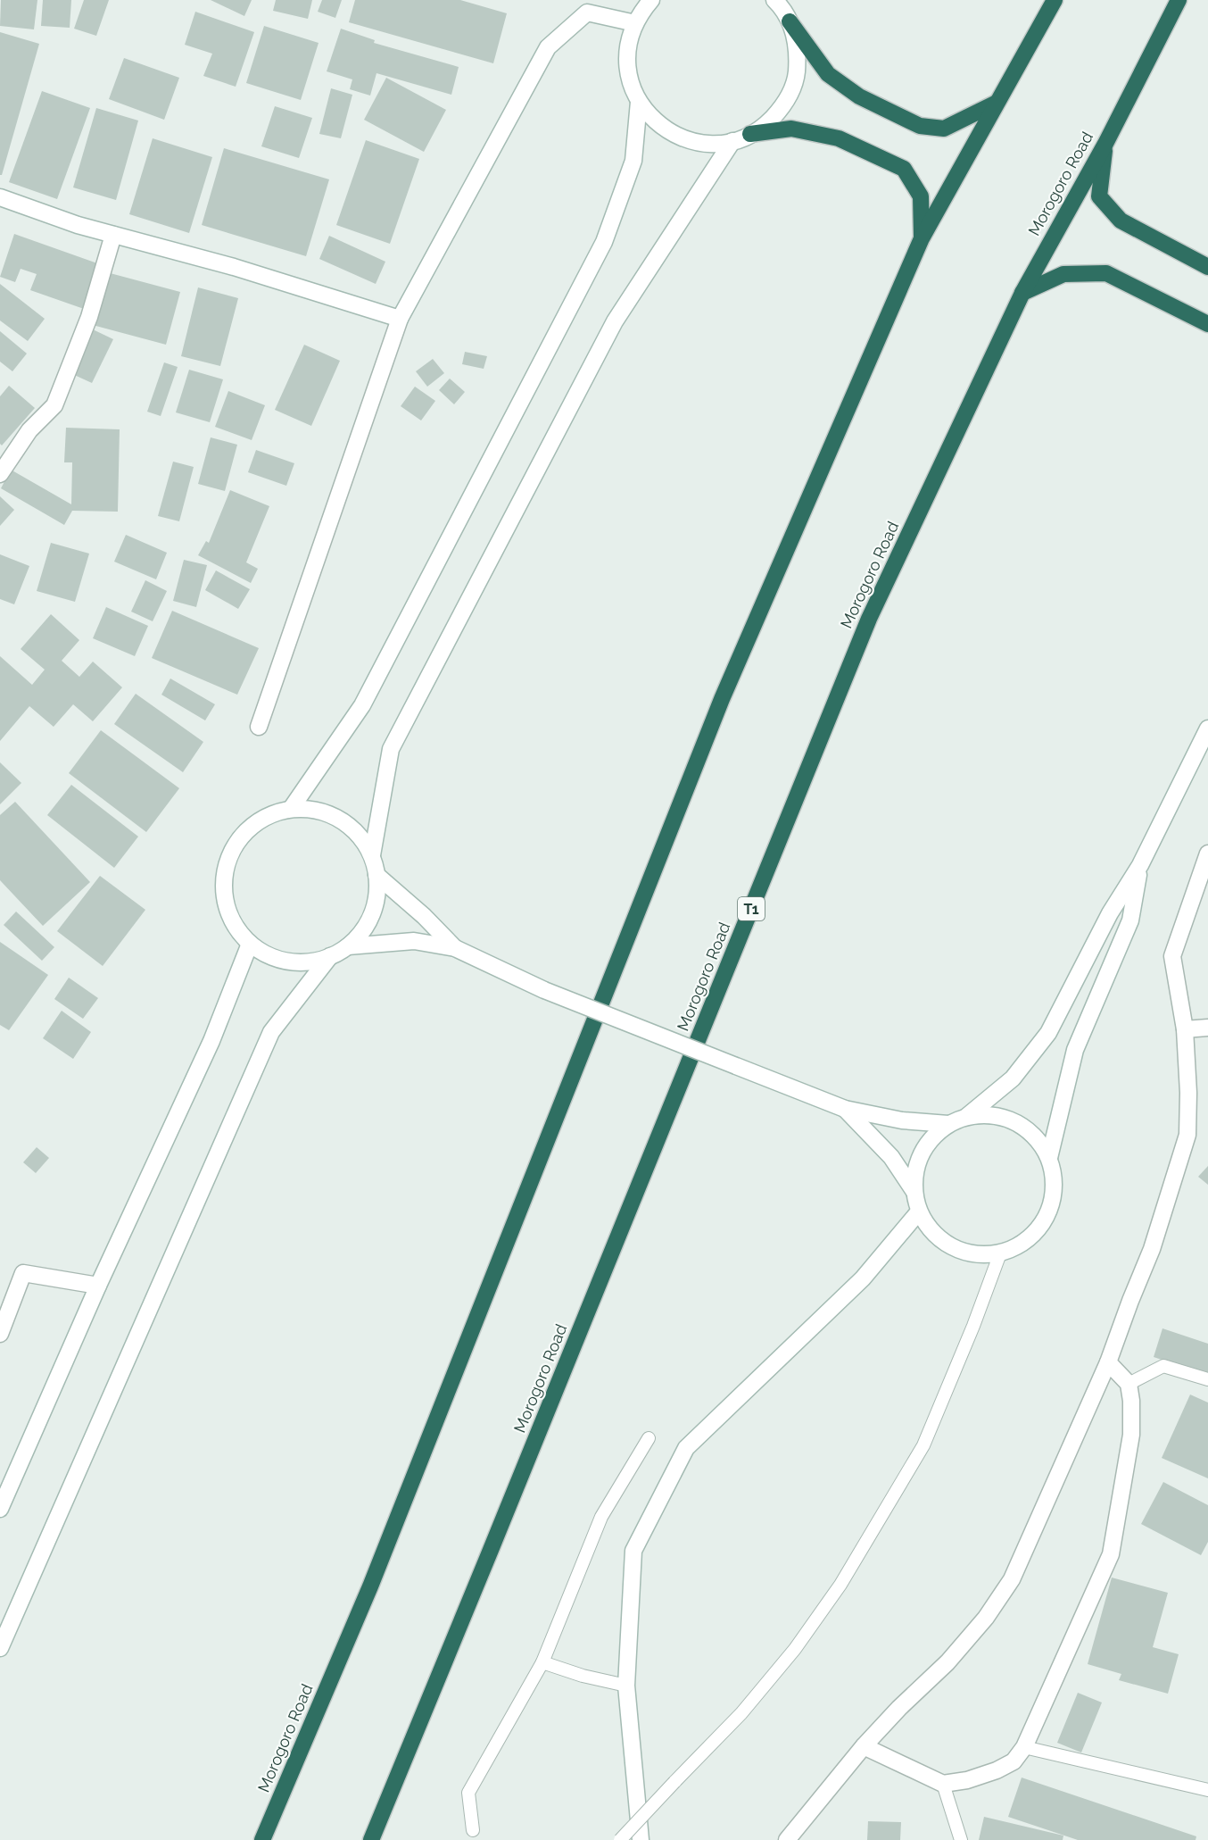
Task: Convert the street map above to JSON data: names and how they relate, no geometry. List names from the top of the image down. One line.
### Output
{"streets":{"highway":["Morogoro Road","T1"]}}
